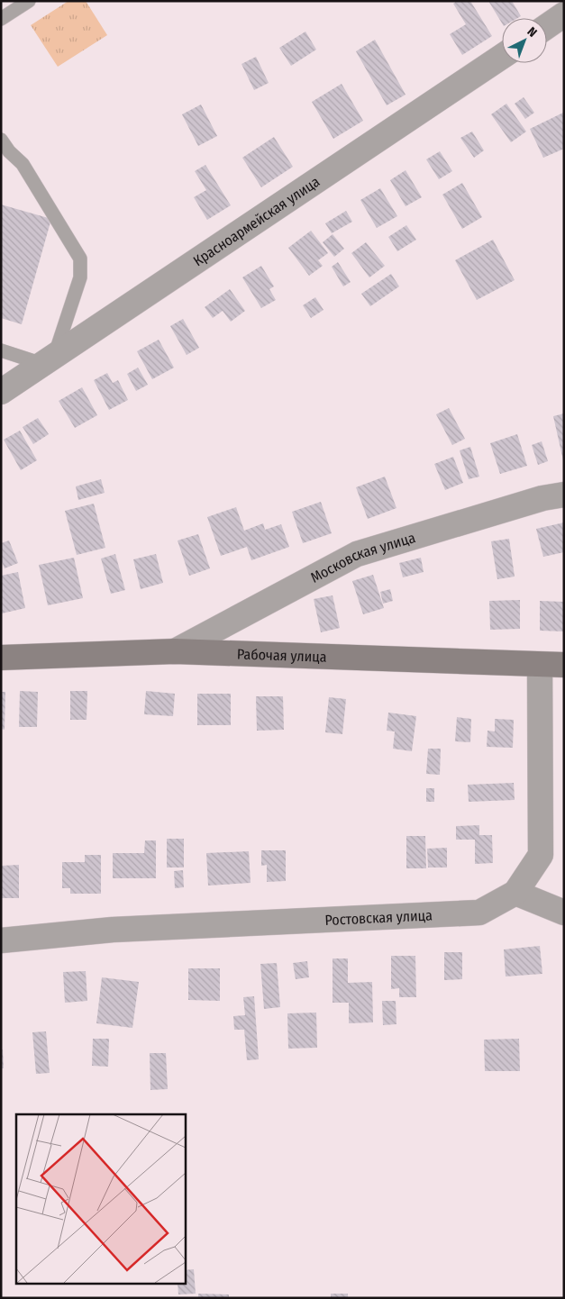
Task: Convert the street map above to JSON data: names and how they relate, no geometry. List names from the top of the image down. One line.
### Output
{"streets":{"street":["Красноармейская улица","Московская улица","Рабочая улица","Ростовская улица"]},"crossings":[["Московская улица","Рабочая улица"],["Рабочая улица","Ростовская улица"]],"north":"top right"}
